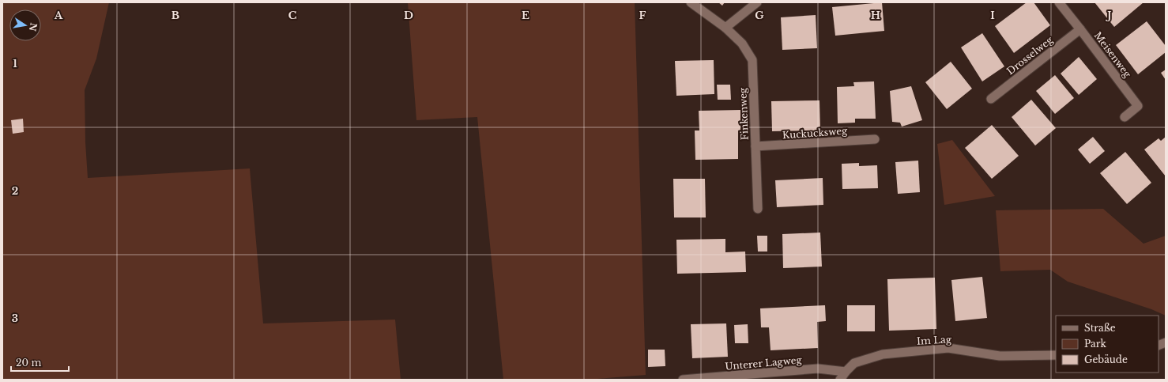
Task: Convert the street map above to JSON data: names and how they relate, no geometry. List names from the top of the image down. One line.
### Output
{"streets":{"street":["Meisenweg","Drosselweg","Finkenweg","Kuckucksweg","Im Lag","Unterer Lagweg"]},"crossings":[["Meisenweg","Drosselweg"],["Finkenweg","Kuckucksweg"],["Im Lag","Unterer Lagweg"]],"legend":["Straße","Park","Gebäude"],"scale_bar":"20 m","north":"right","grid":{"columns":["A","B","C","D","E","F","G","H","I","J"],"rows":["1","2","3"]}}
